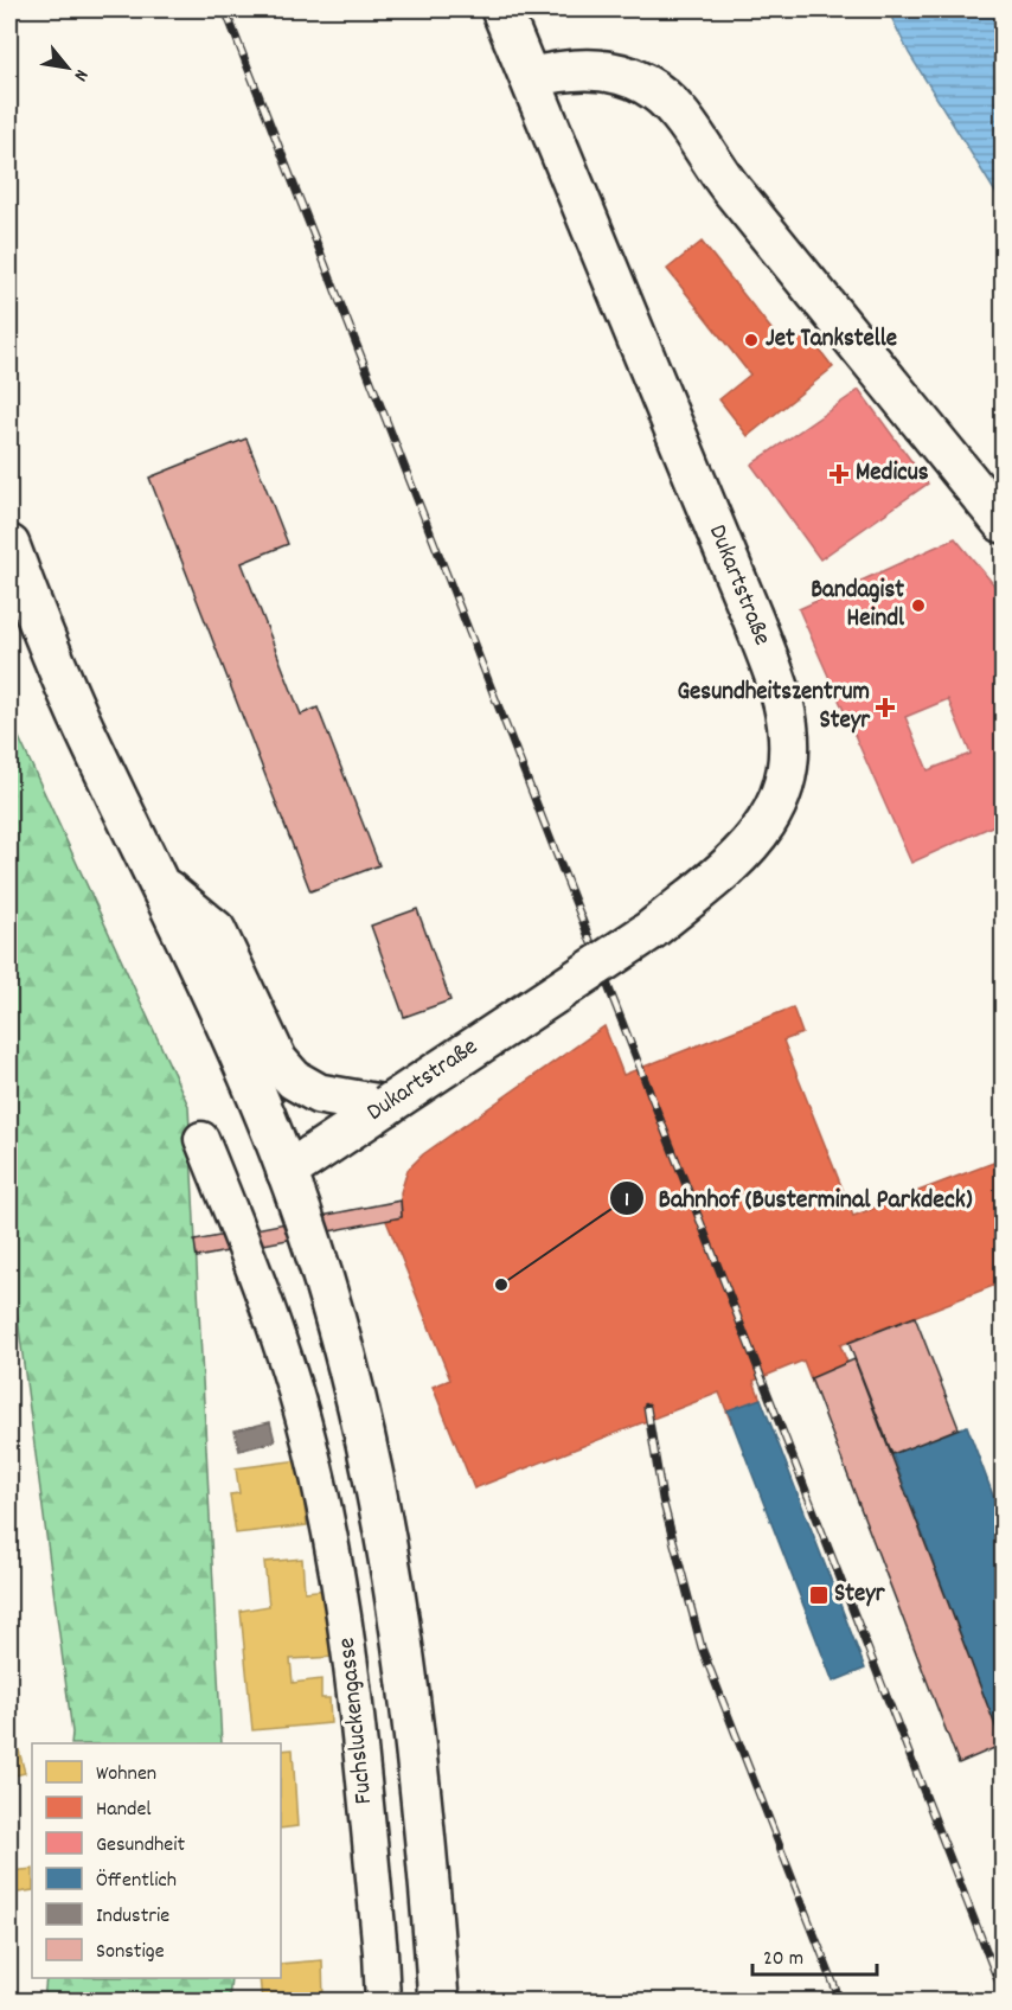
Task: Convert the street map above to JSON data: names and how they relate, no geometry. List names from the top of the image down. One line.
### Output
{"streets":{"main road":["Dukartstraße"],"street":["Fuchsluckengasse"]},"places":{"other":["Jet Tankstelle","Bandagist Heindl","Bahnhof (Busterminal Parkdeck)"],"health":["Medicus","Gesundheitszentrum Steyr"],"transit":["Steyr"]},"legend":["Wohnen","Handel","Gesundheit","Öffentlich","Industrie","Sonstige"],"scale_bar":"20 m","north":"bottom right"}
